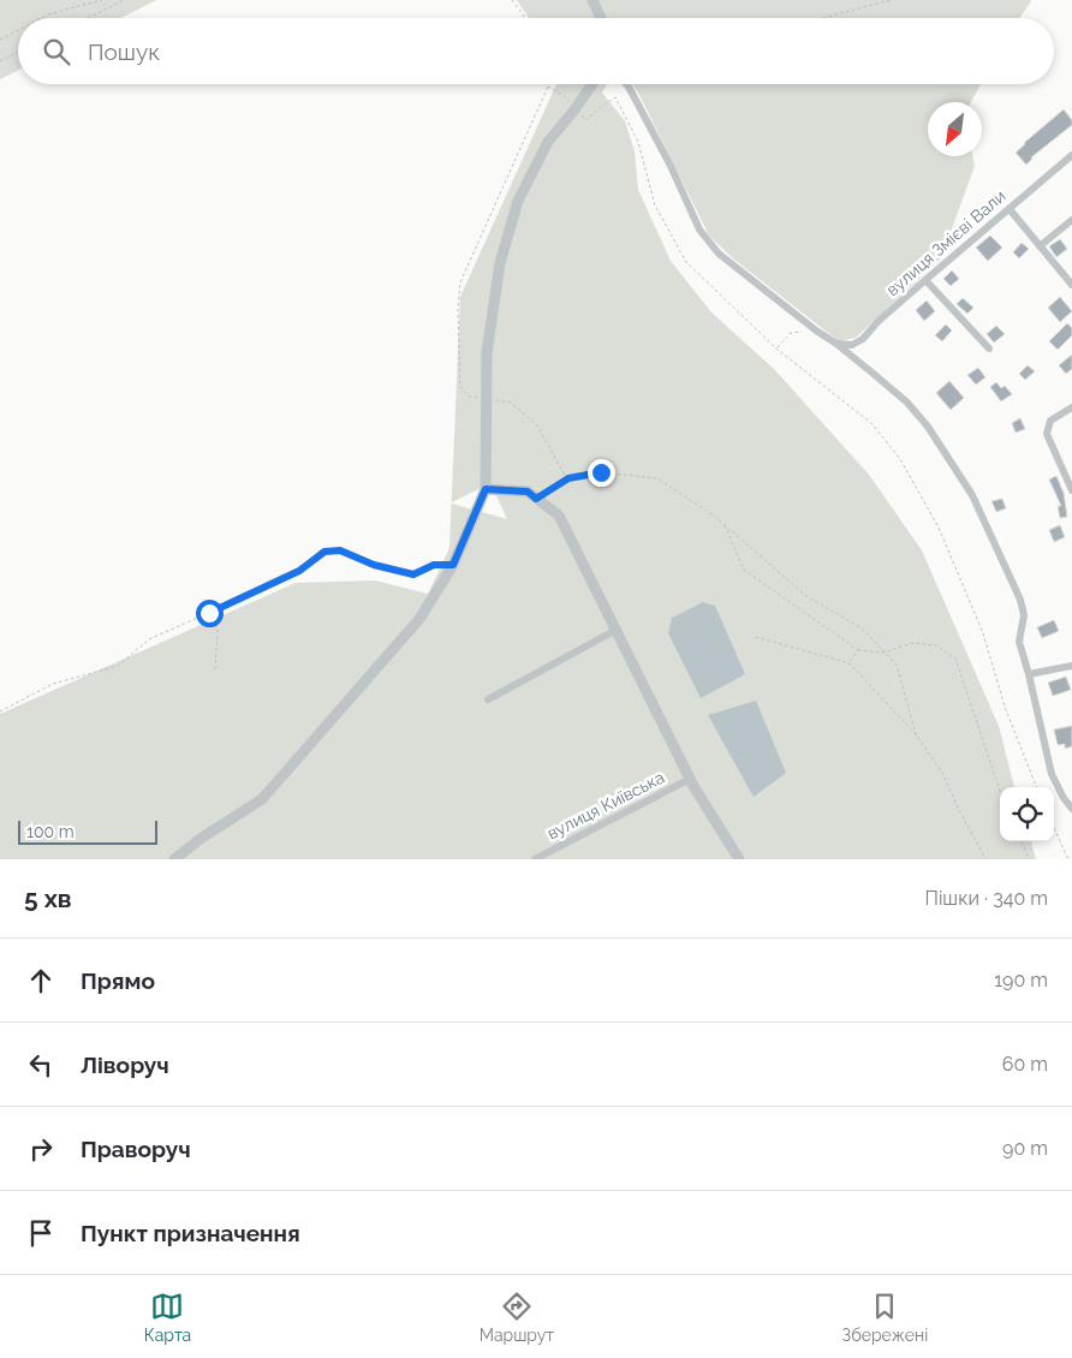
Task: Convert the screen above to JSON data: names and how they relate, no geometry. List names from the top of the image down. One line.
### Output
{"streets":{"street":["вулиця Змієві Вали","вулиця Київська"]},"scale_bar":"100 m","north":"bottom left","page":{"search":"Пошук","scale":"100 m","heading":["5 хв","Пішки · 340 m"],"list":[["Прямо","190 m"],["Ліворуч","60 m"],["Праворуч","90 m"],"Пункт призначення"],"nav":["Карта","Маршрут","Збережені"]}}
